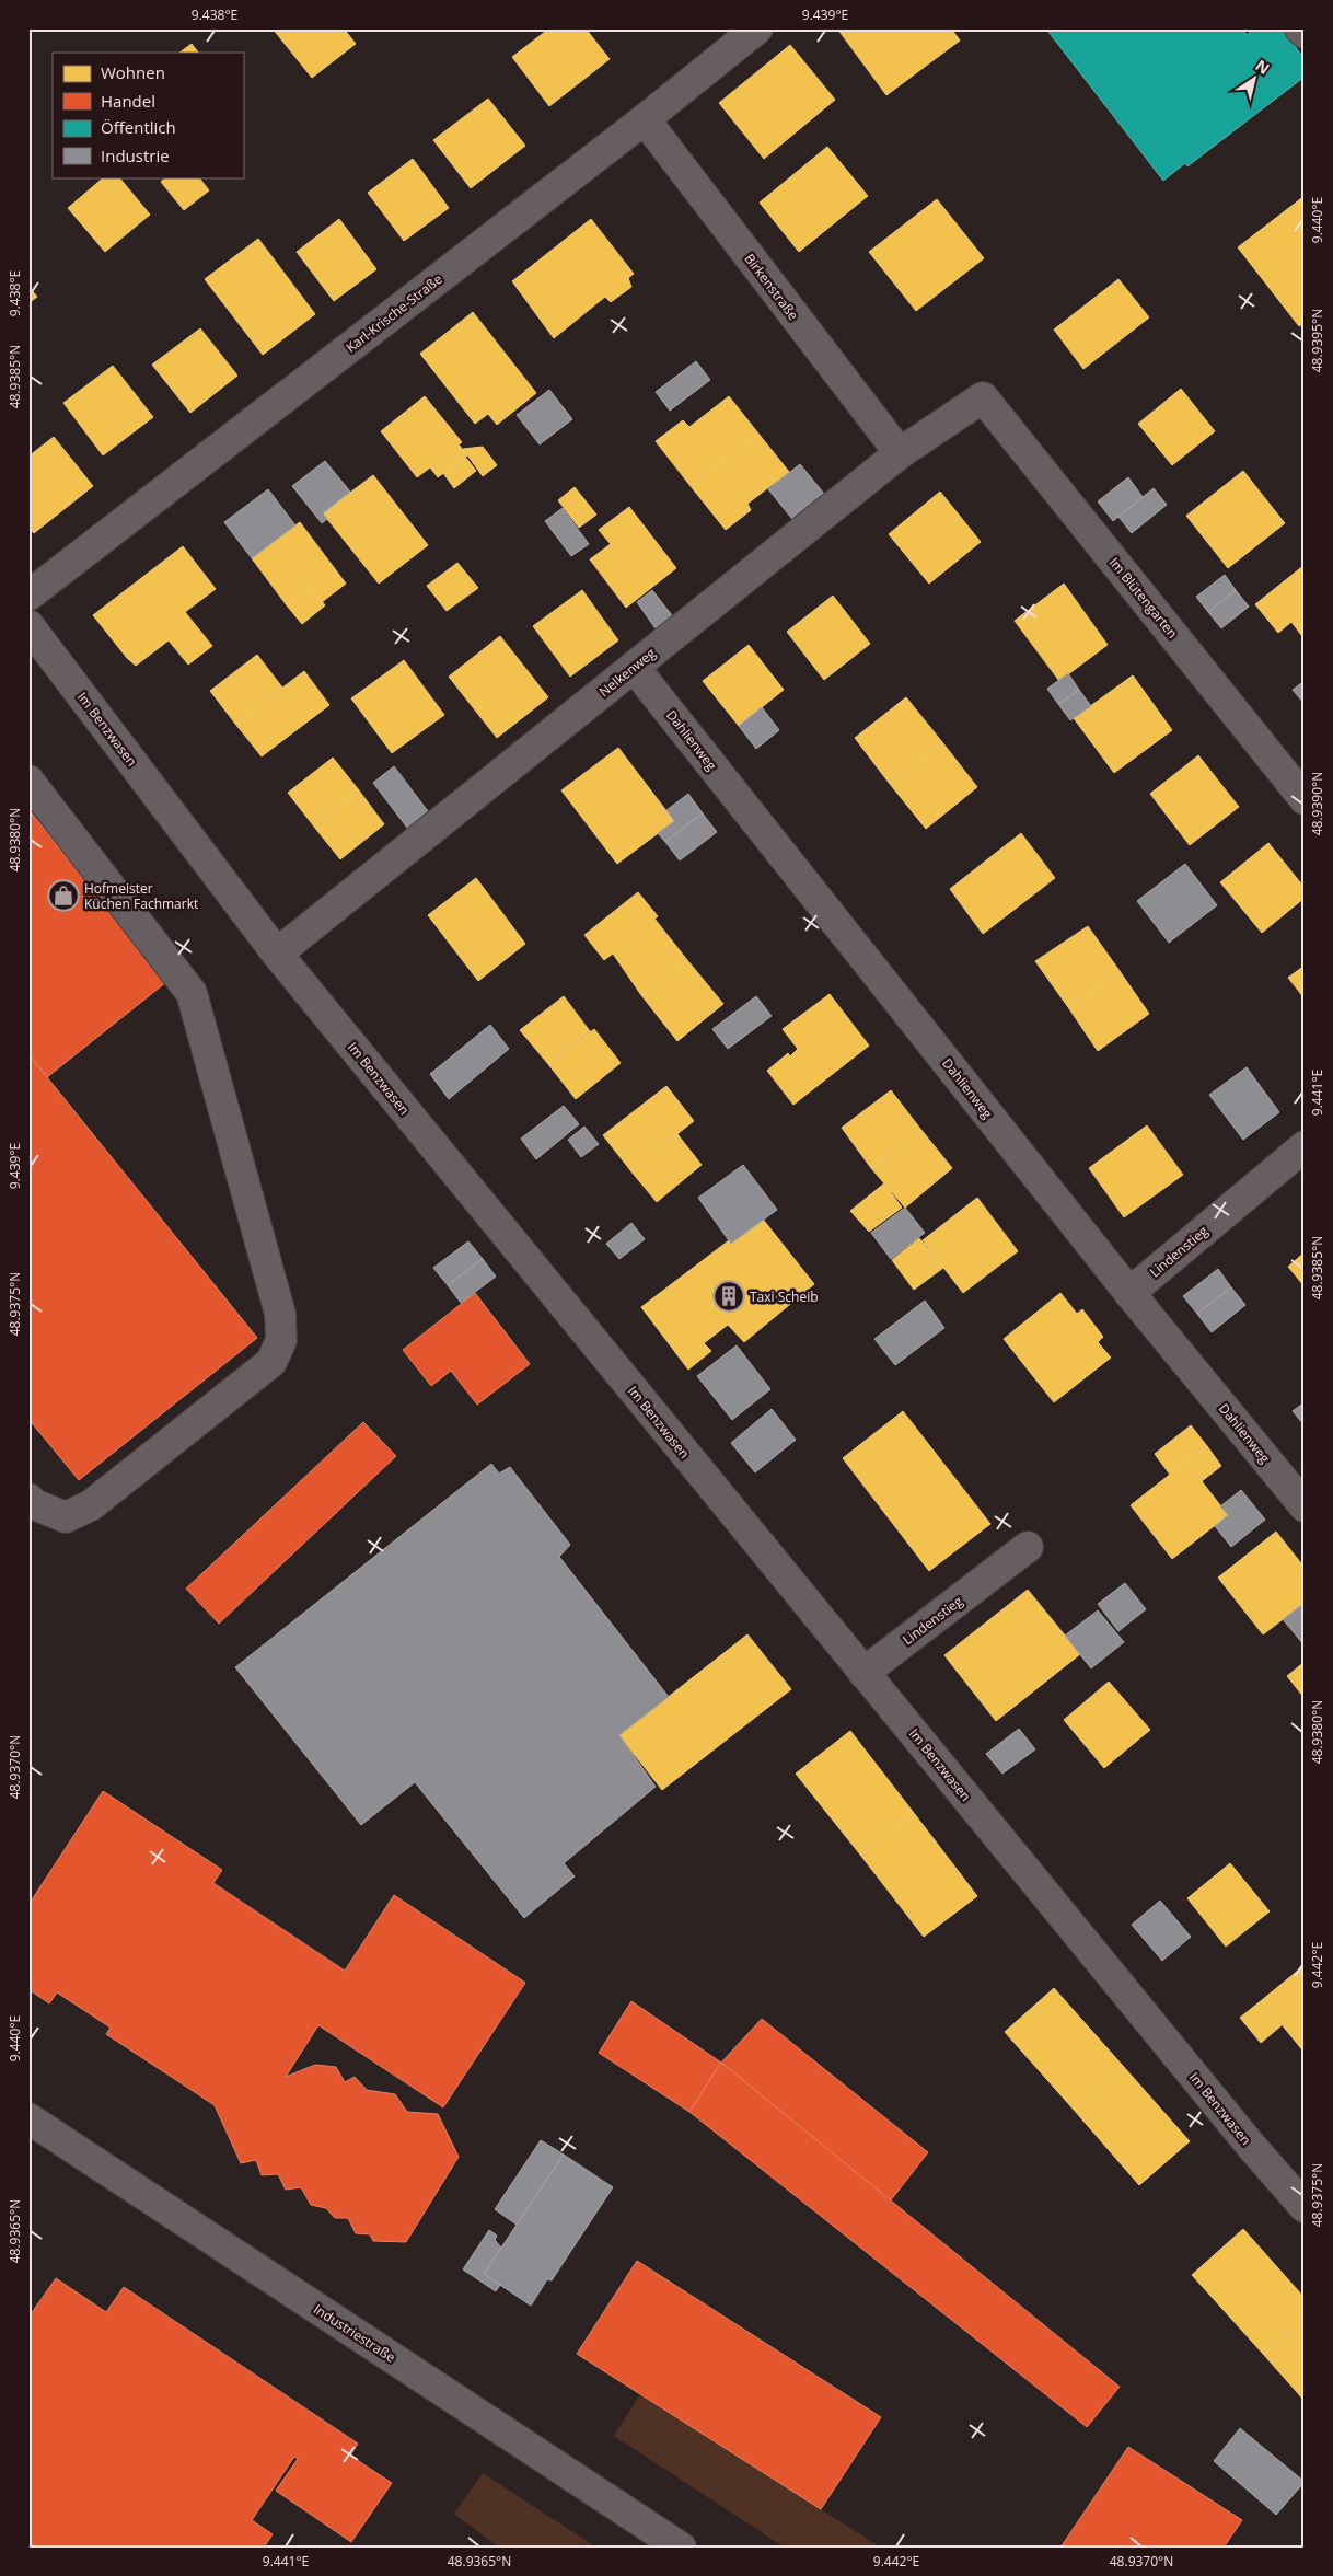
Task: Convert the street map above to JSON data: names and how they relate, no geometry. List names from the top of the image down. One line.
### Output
{"streets":{"street":["Birkenstraße","Karl-Krische-Straße","Im Blütengarten","Nelkenweg","Im Benzwasen","Dahlienweg","Lindenstieg","Industriestraße"]},"crossings":[["Birkenstraße","Karl-Krische-Straße"],["Birkenstraße","Nelkenweg"],["Im Blütengarten","Nelkenweg"],["Nelkenweg","Im Benzwasen"],["Nelkenweg","Dahlienweg"],["Im Benzwasen","Lindenstieg"],["Dahlienweg","Lindenstieg"]],"places":{"shop":["Hofmeister Küchen Fachmarkt"],"building":["Taxi Scheib"]},"legend":["Wohnen","Handel","Öffentlich","Industrie"],"north":"top right","coordinates":["9.438°E","9.439°E","9.440°E","48.9395°N","48.9385°N","48.9390°N","48.9380°N","9.441°E","48.9375°N","48.9370°N","9.442°E","48.9365°N"]}
